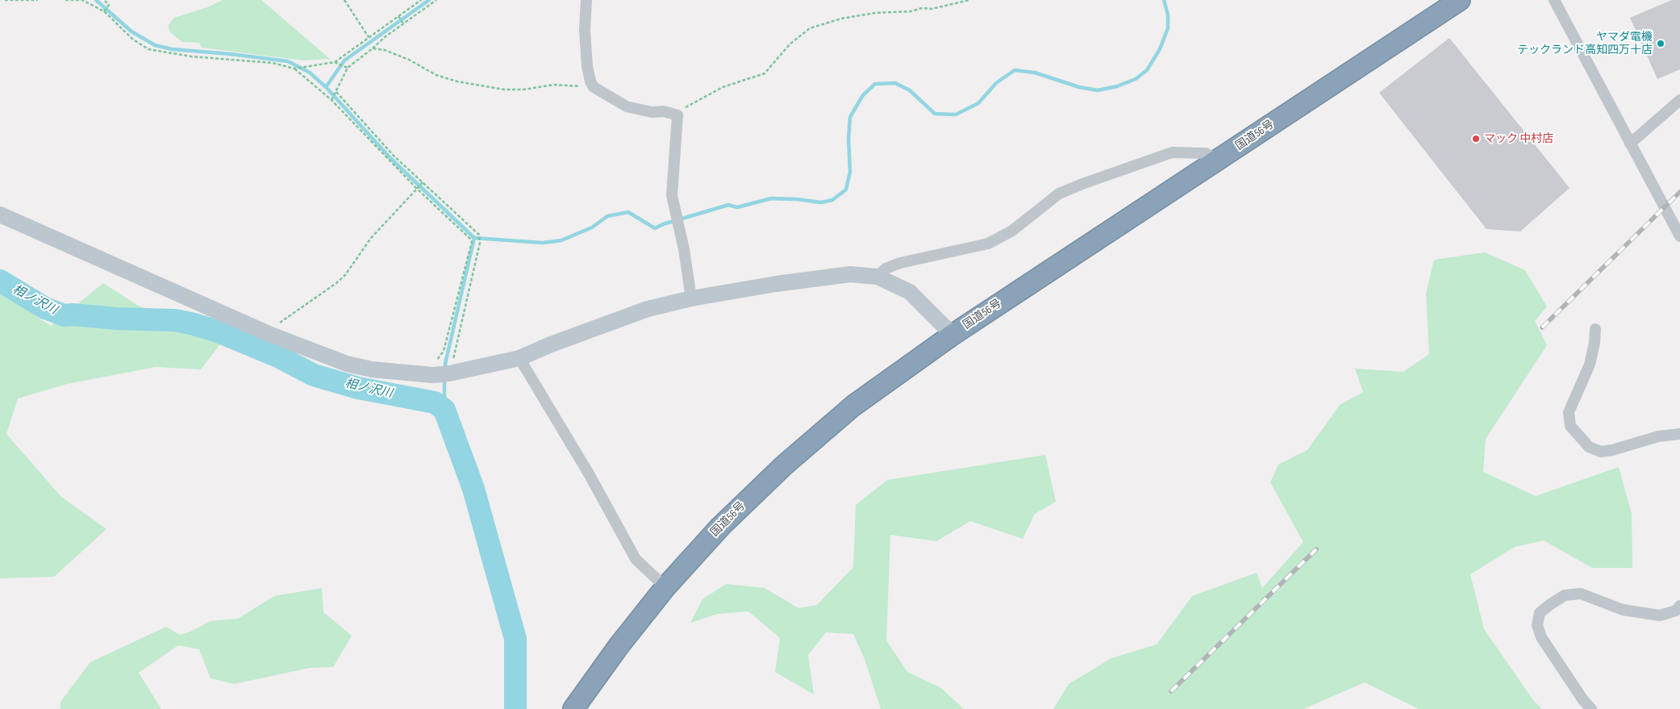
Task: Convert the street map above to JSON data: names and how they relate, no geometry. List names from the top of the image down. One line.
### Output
{"streets":{"highway":["国道56号"]},"water":["相ノ沢川"],"places":["ヤマダ電機 テックランド高知四万十店","マック 中村店"]}
